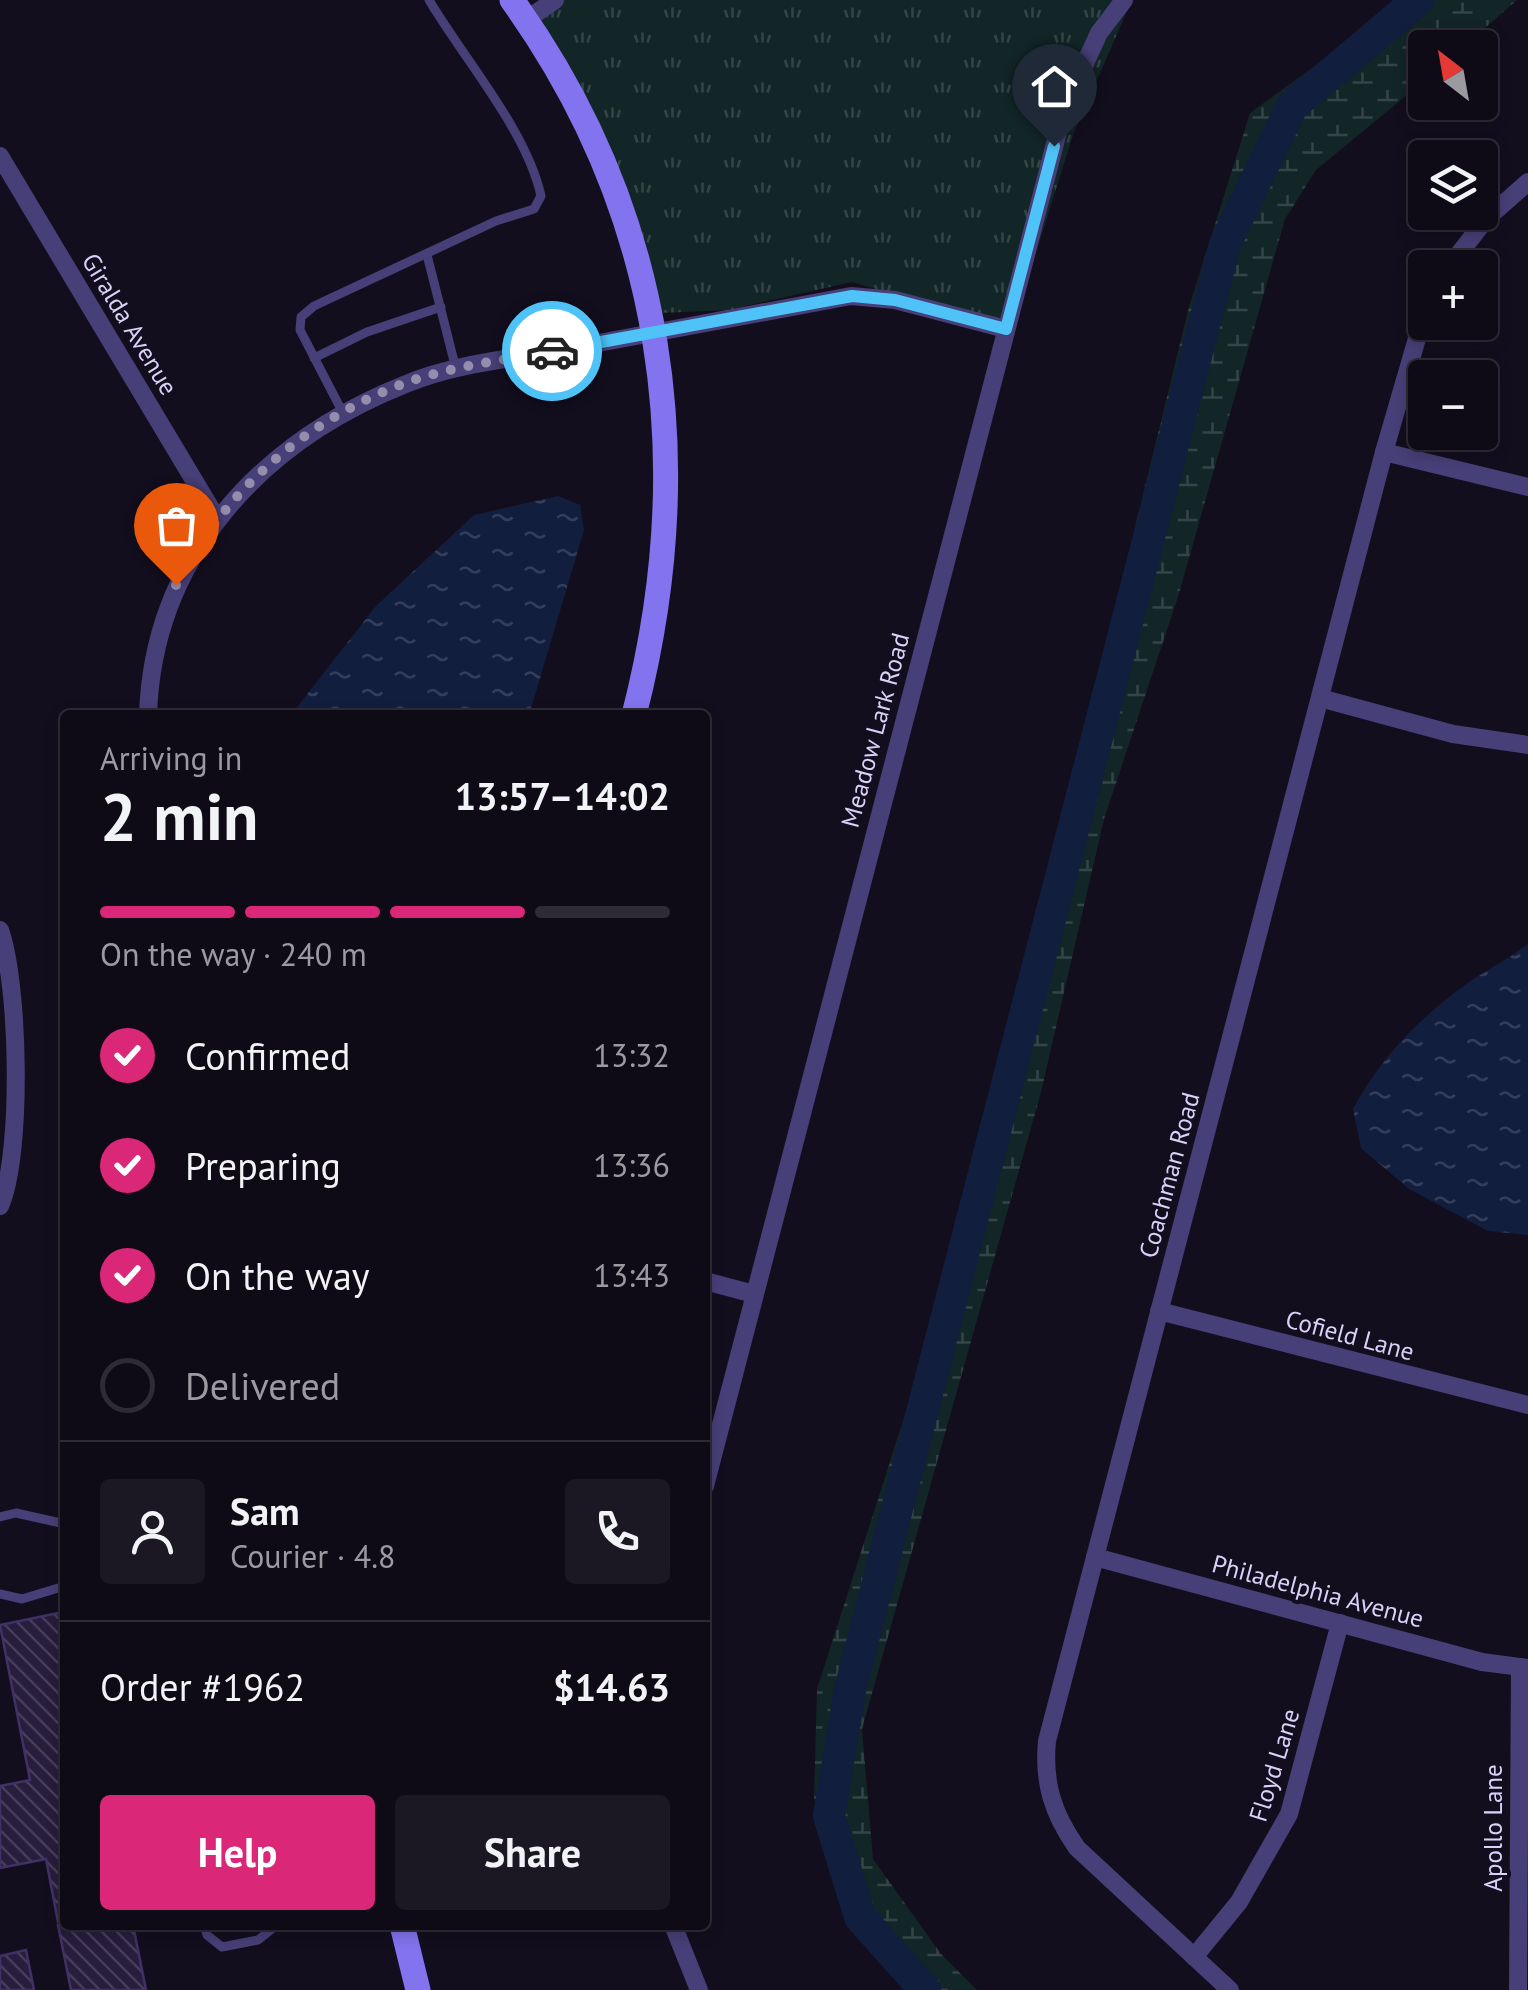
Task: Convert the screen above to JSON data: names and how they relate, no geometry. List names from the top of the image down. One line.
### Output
{"streets":{"street":["Giralda Avenue","Meadow Lark Road","Coachman Road","Cofield Lane","Philadelphia Avenue","Floyd Lane","Apollo Lane"]},"crossings":[["Coachman Road","Cofield Lane"],["Coachman Road","Philadelphia Avenue"],["Coachman Road","Floyd Lane"],["Philadelphia Avenue","Floyd Lane"],["Philadelphia Avenue","Apollo Lane"]],"north":"top left","page":{"map_buttons":["+","−"],"heading":["2 min","Arriving in","13:57–14:02"],"panel":["Sam","Courier · 4.8","Order #1962","$14.63"],"bar":"On the way · 240 m","list":[["Confirmed","13:32"],["Preparing","13:36"],["On the way","13:43"],"Delivered"],"buttons":["Help","Share"]}}
